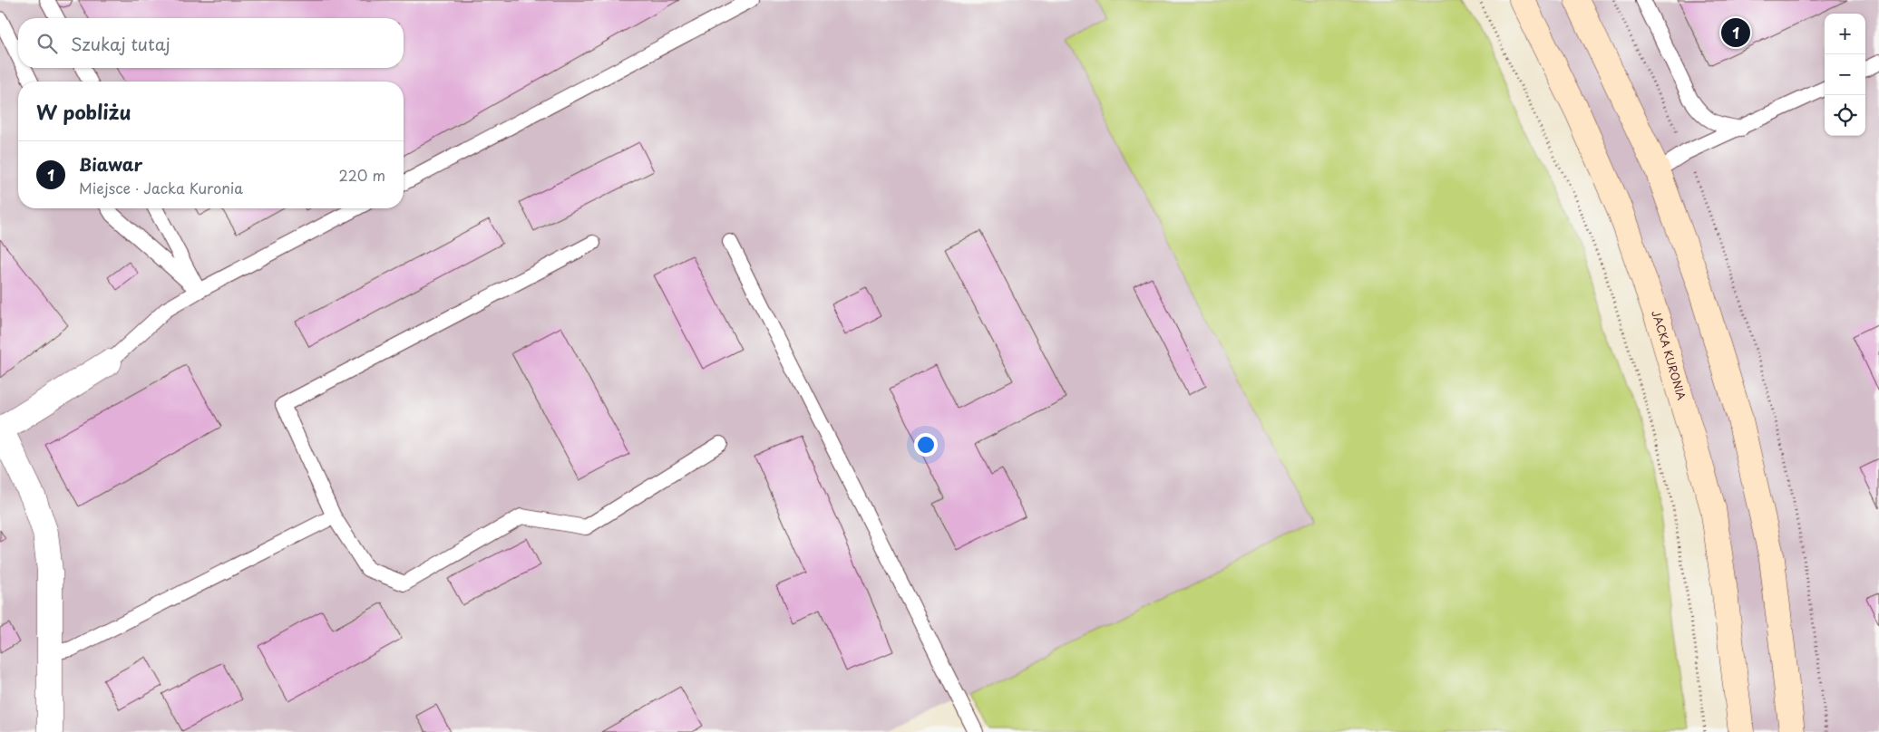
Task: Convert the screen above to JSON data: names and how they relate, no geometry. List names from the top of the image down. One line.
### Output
{"streets":{"main road":["JACKA KURONIA"]},"page":{"map_buttons":["+","−"],"pins":"1","search":"Szukaj tutaj","heading":"W pobliżu","list":[{"mark":"1","name":"Biawar","note":"Miejsce · Jacka Kuronia","value":"220 m"}]}}
